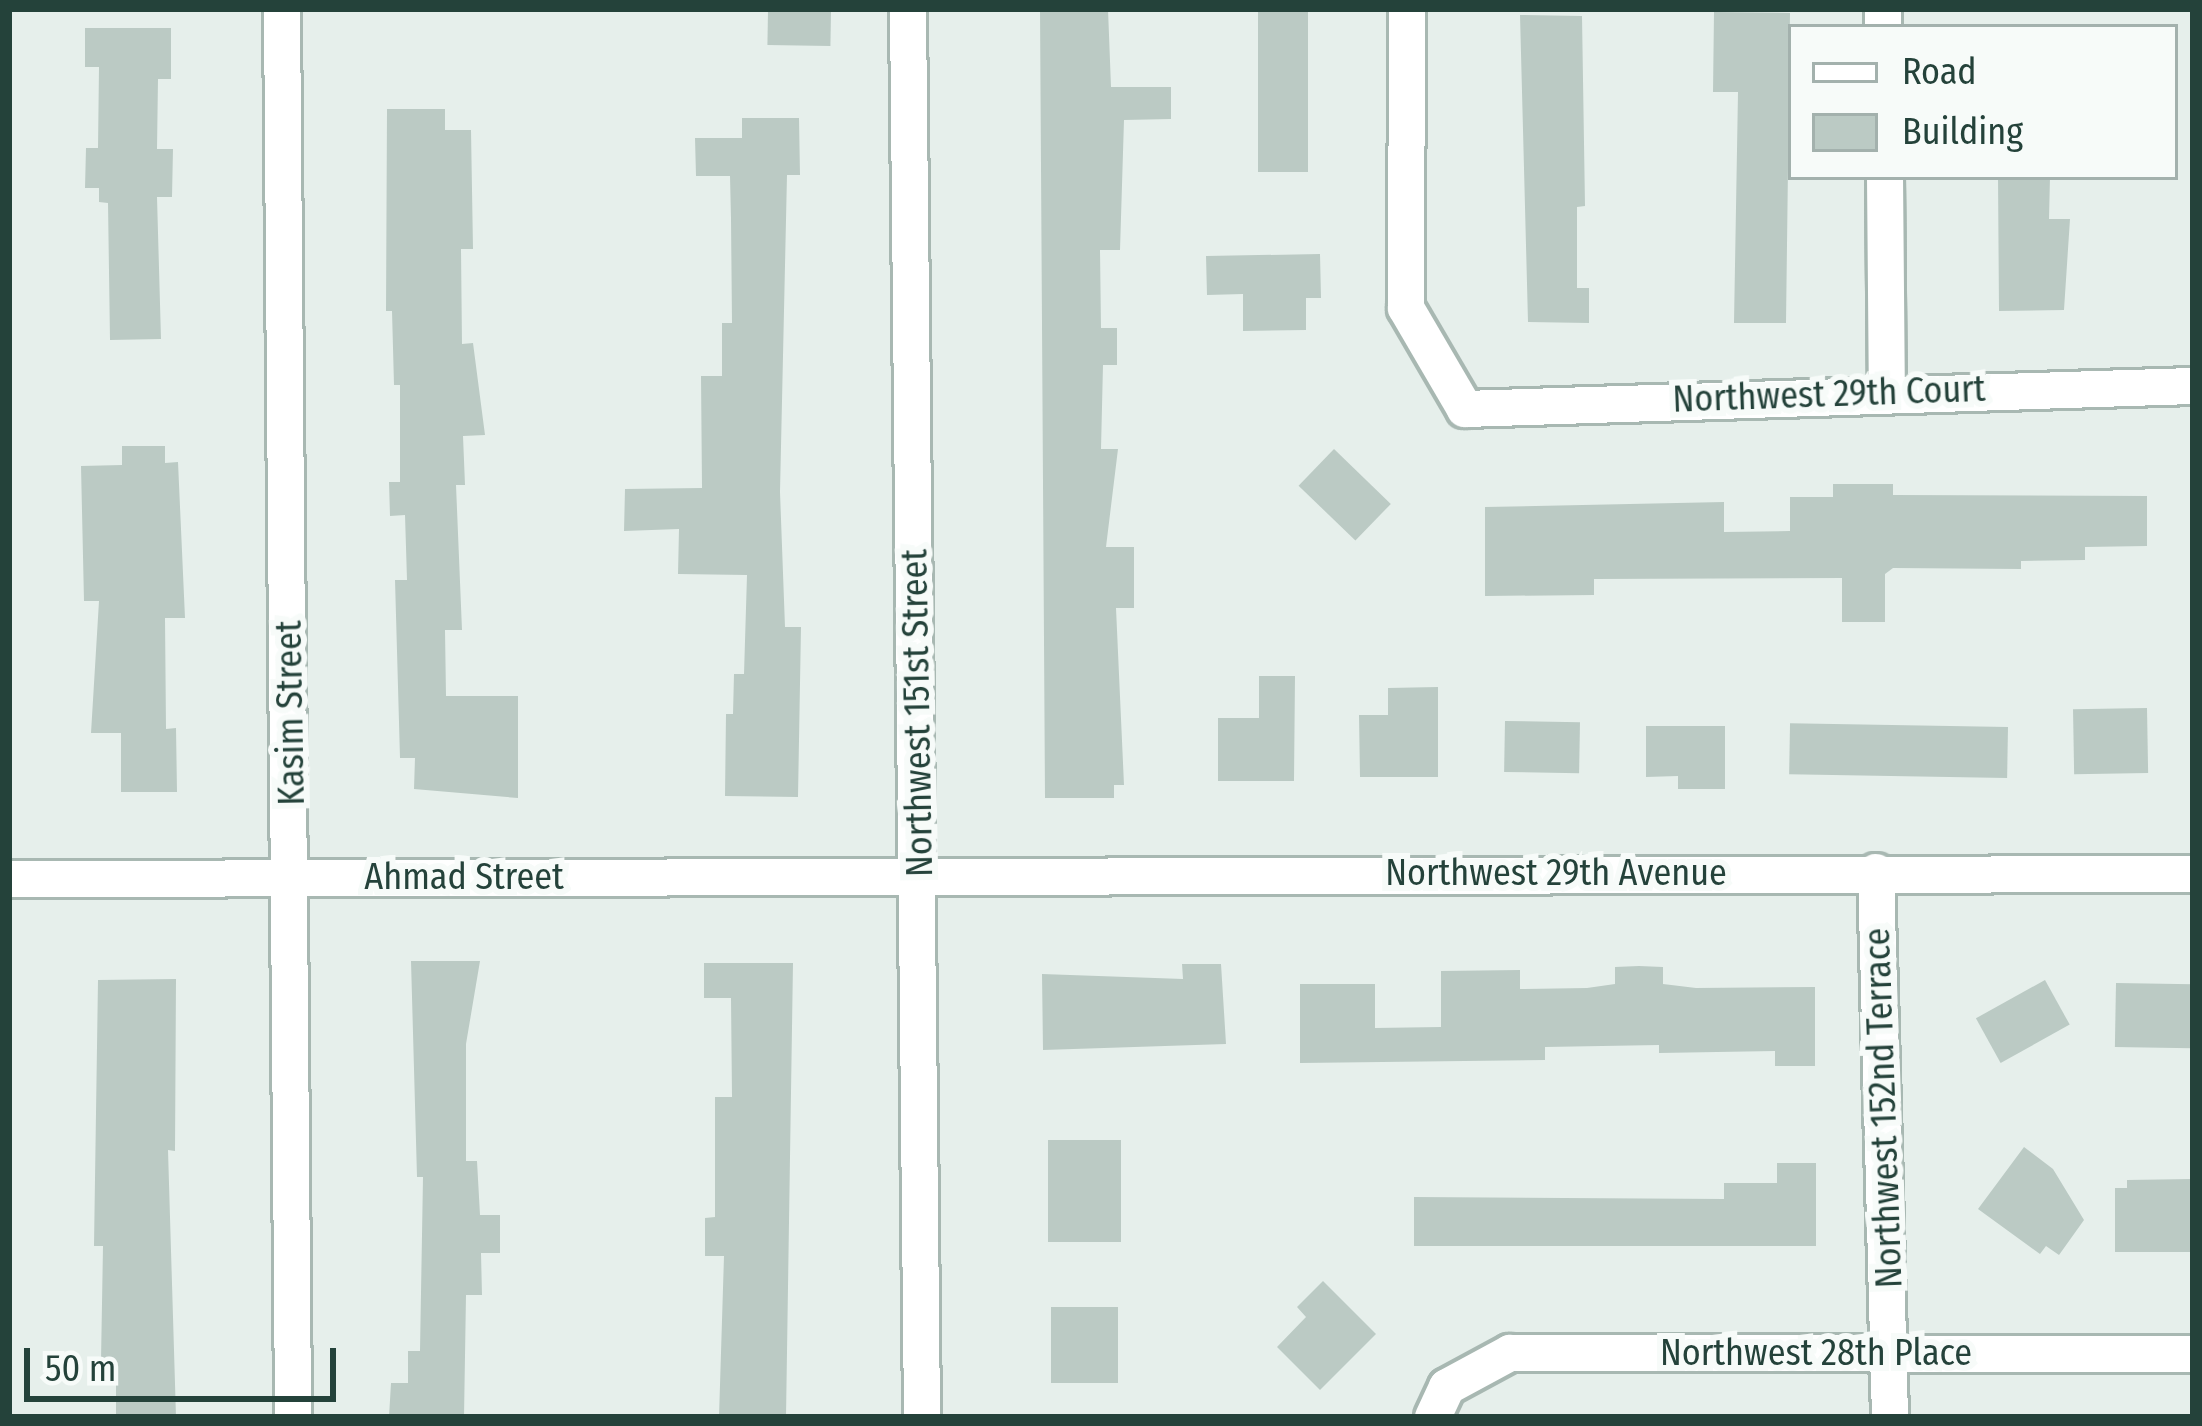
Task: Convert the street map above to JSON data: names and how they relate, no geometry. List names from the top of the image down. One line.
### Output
{"streets":{"street":["Northwest 29th Court","Kasim Street","Northwest 151st Street","Northwest 29th Avenue","Ahmad Street","Northwest 152nd Terrace","Northwest 28th Place"]},"crossings":[["Kasim Street","Ahmad Street"],["Northwest 151st Street","Northwest 29th Avenue"],["Northwest 151st Street","Ahmad Street"],["Northwest 29th Avenue","Ahmad Street"],["Northwest 29th Avenue","Northwest 152nd Terrace"],["Northwest 152nd Terrace","Northwest 28th Place"]],"legend":["Road","Building"],"scale_bar":"50 m"}
